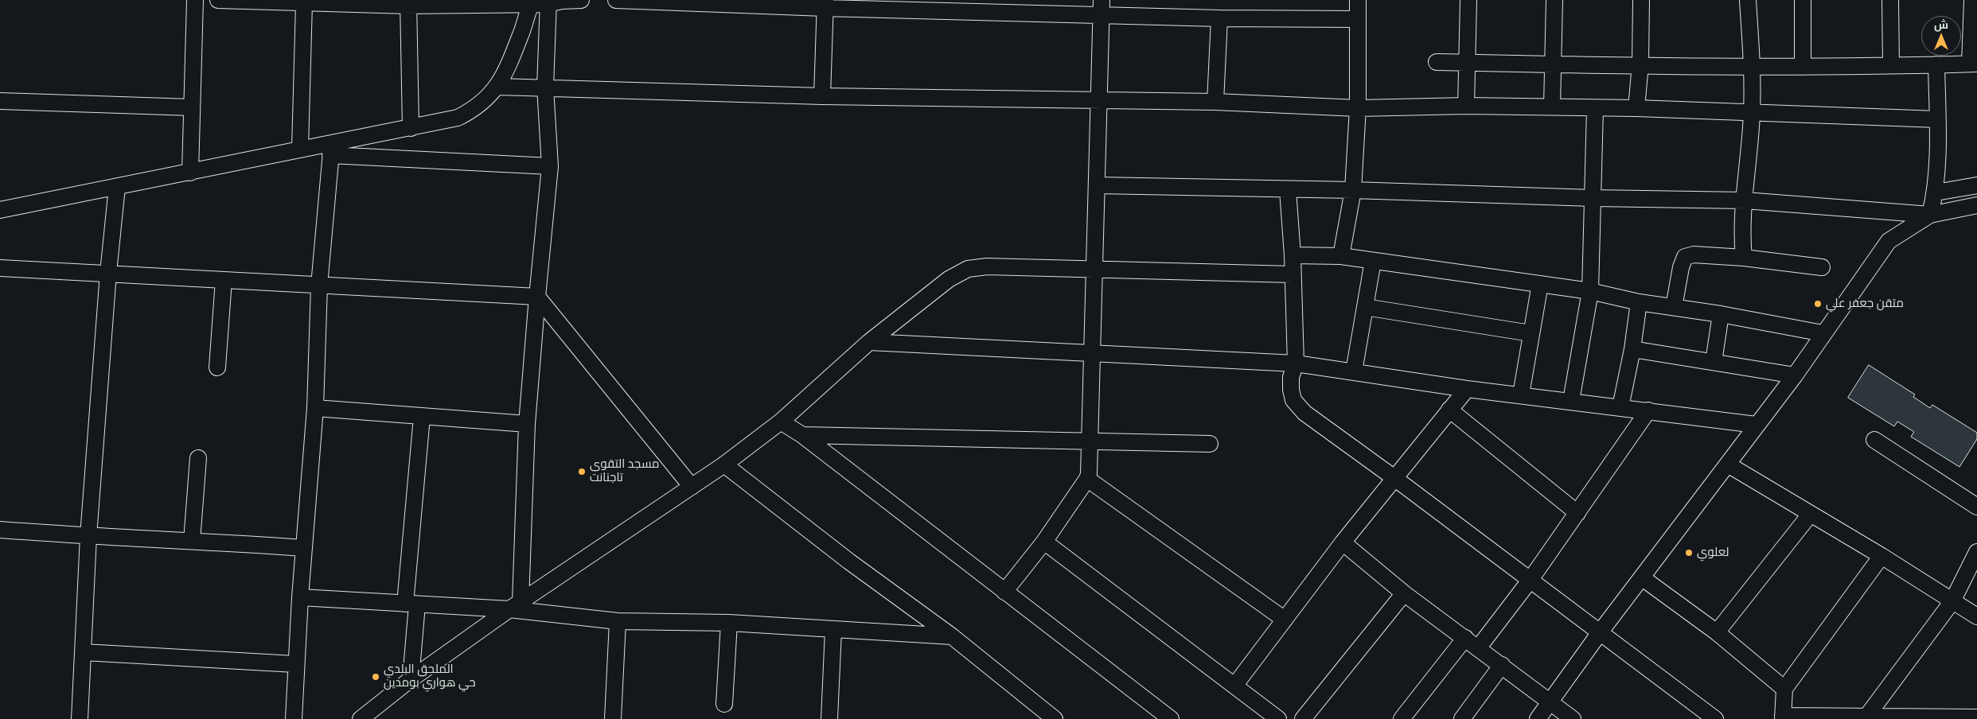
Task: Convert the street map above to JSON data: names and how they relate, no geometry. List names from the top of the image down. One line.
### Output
{"places":["متقن جعفر علي","مسجد التقوى تاجنانت","لعلوي","الملحق البلدي حي هواري بومدين"],"north":"top"}
